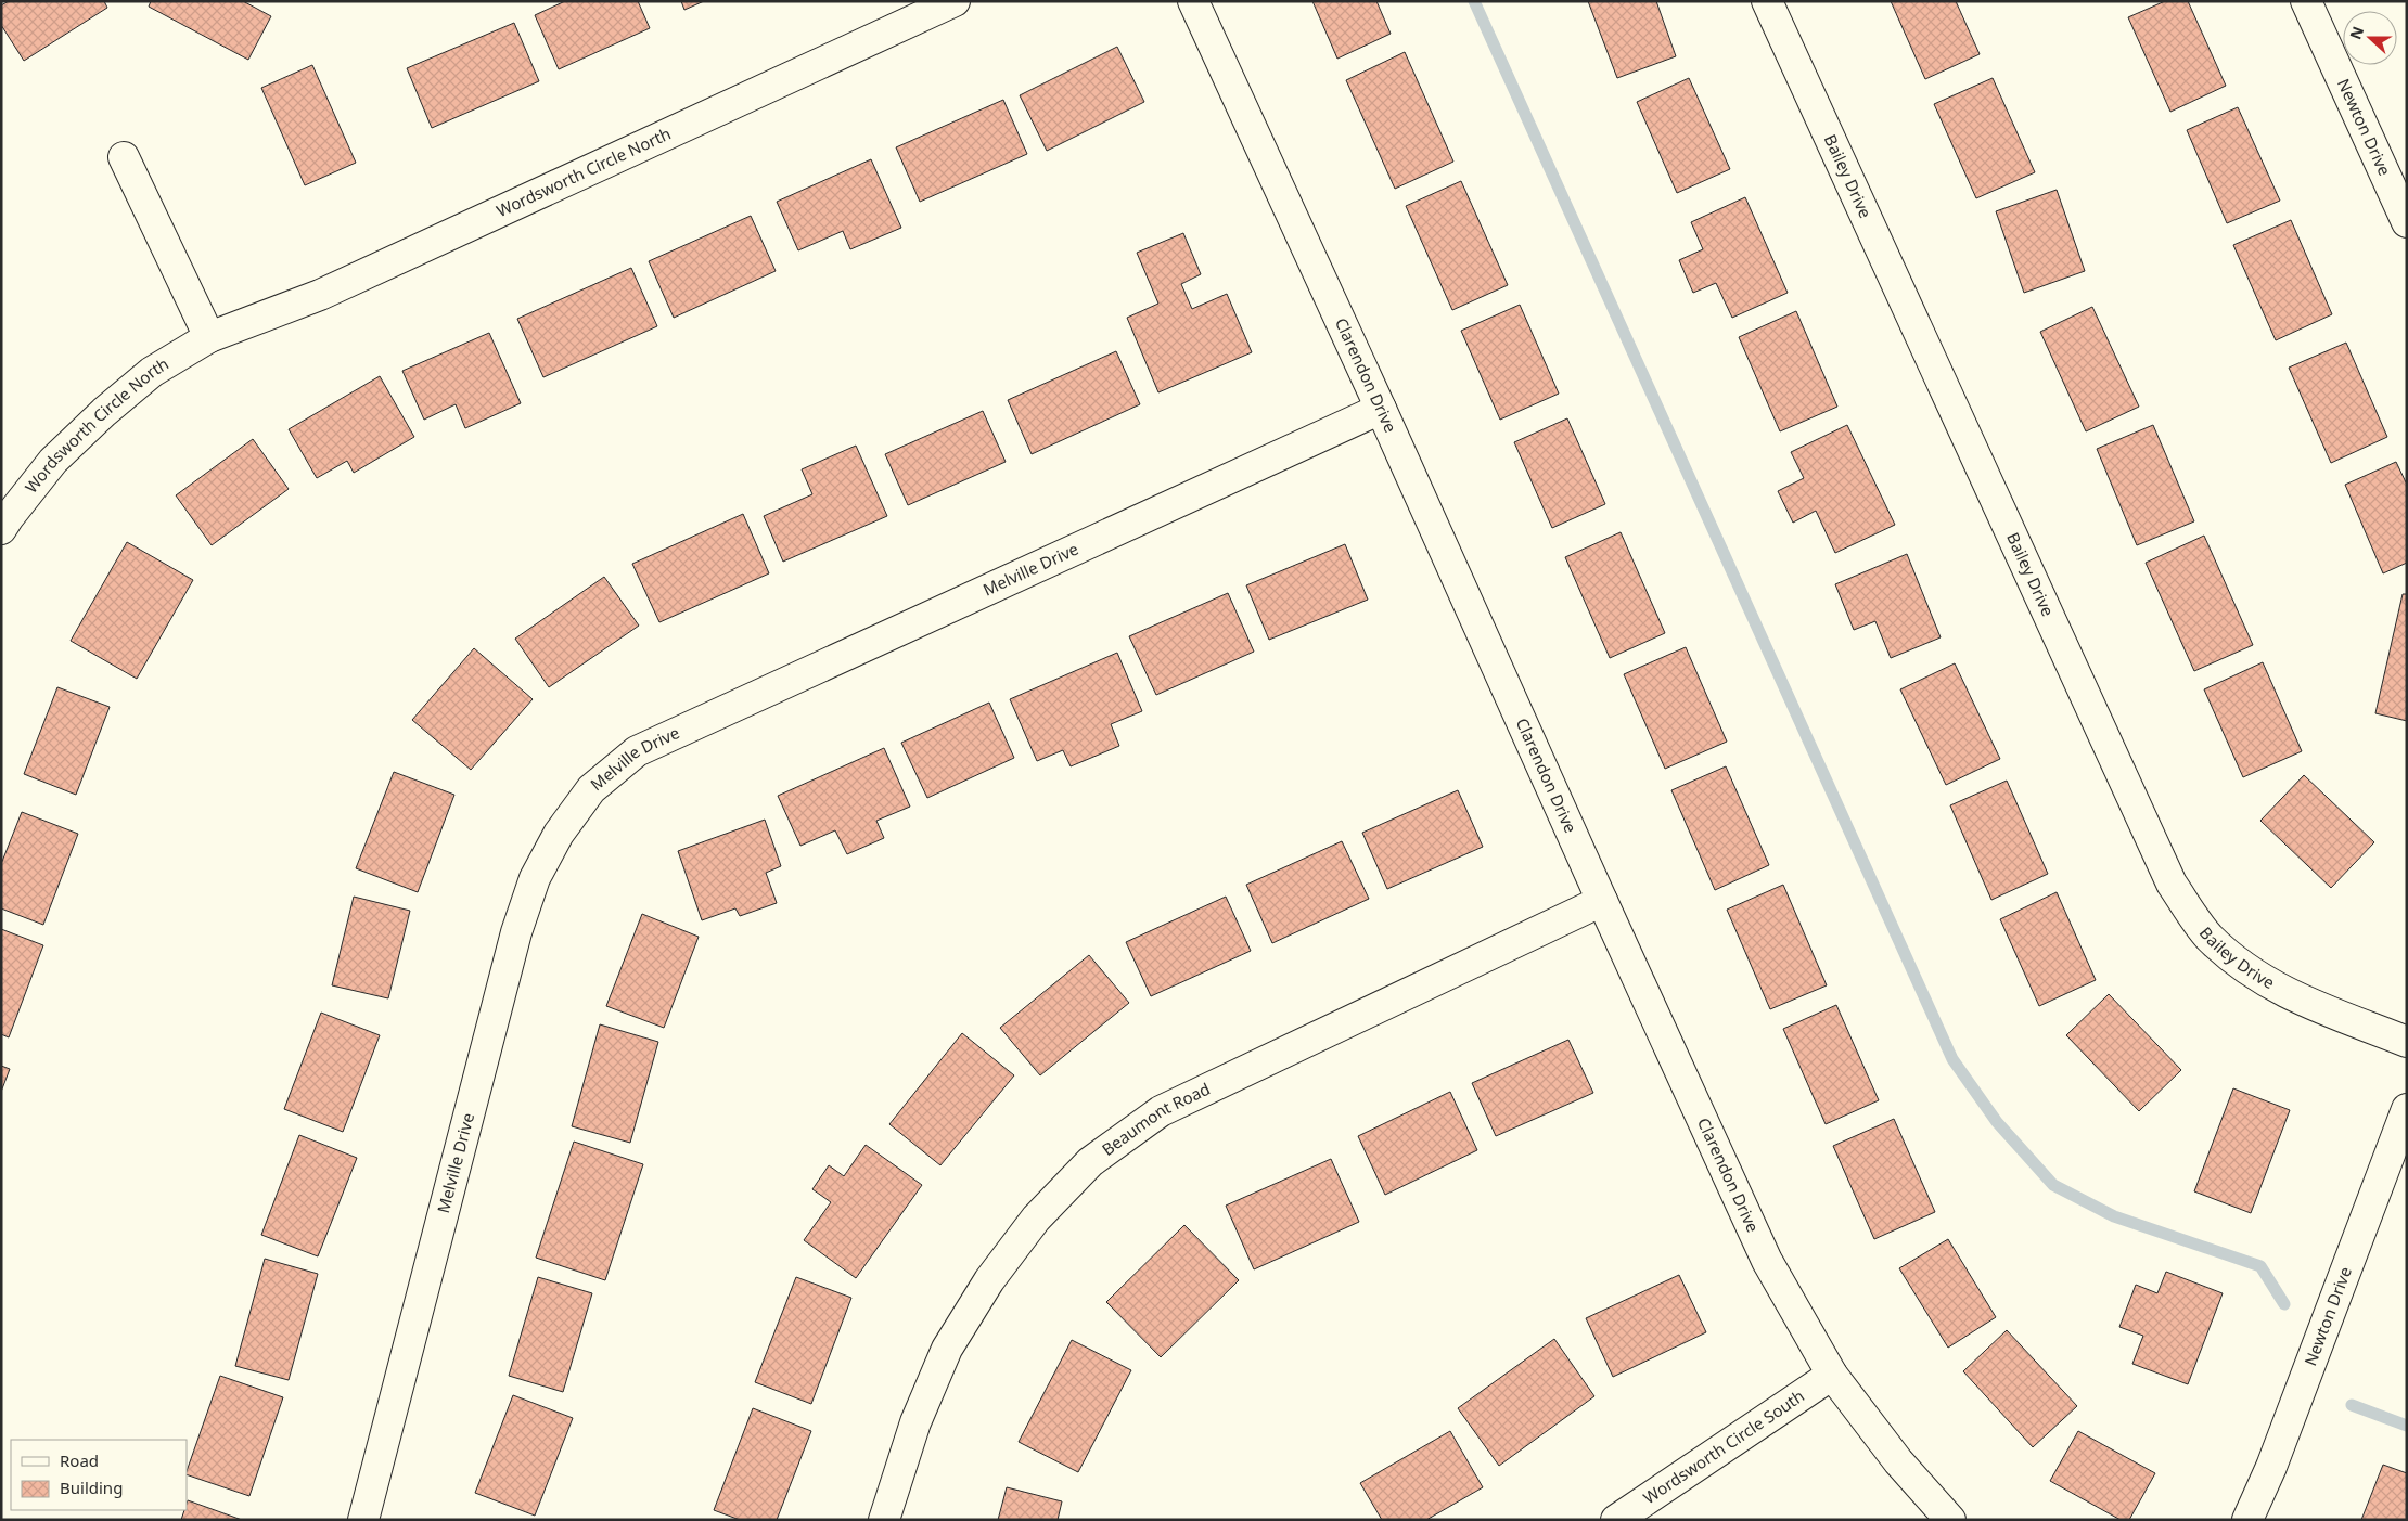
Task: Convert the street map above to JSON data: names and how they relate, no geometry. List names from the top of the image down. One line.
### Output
{"streets":{"street":["Newton Drive","Wordsworth Circle North","Bailey Drive","Clarendon Drive","Melville Drive","Beaumont Road","Wordsworth Circle South"]},"crossings":[["Clarendon Drive","Melville Drive"],["Clarendon Drive","Beaumont Road"],["Clarendon Drive","Wordsworth Circle South"]],"legend":["Road","Building"],"north":"left"}
